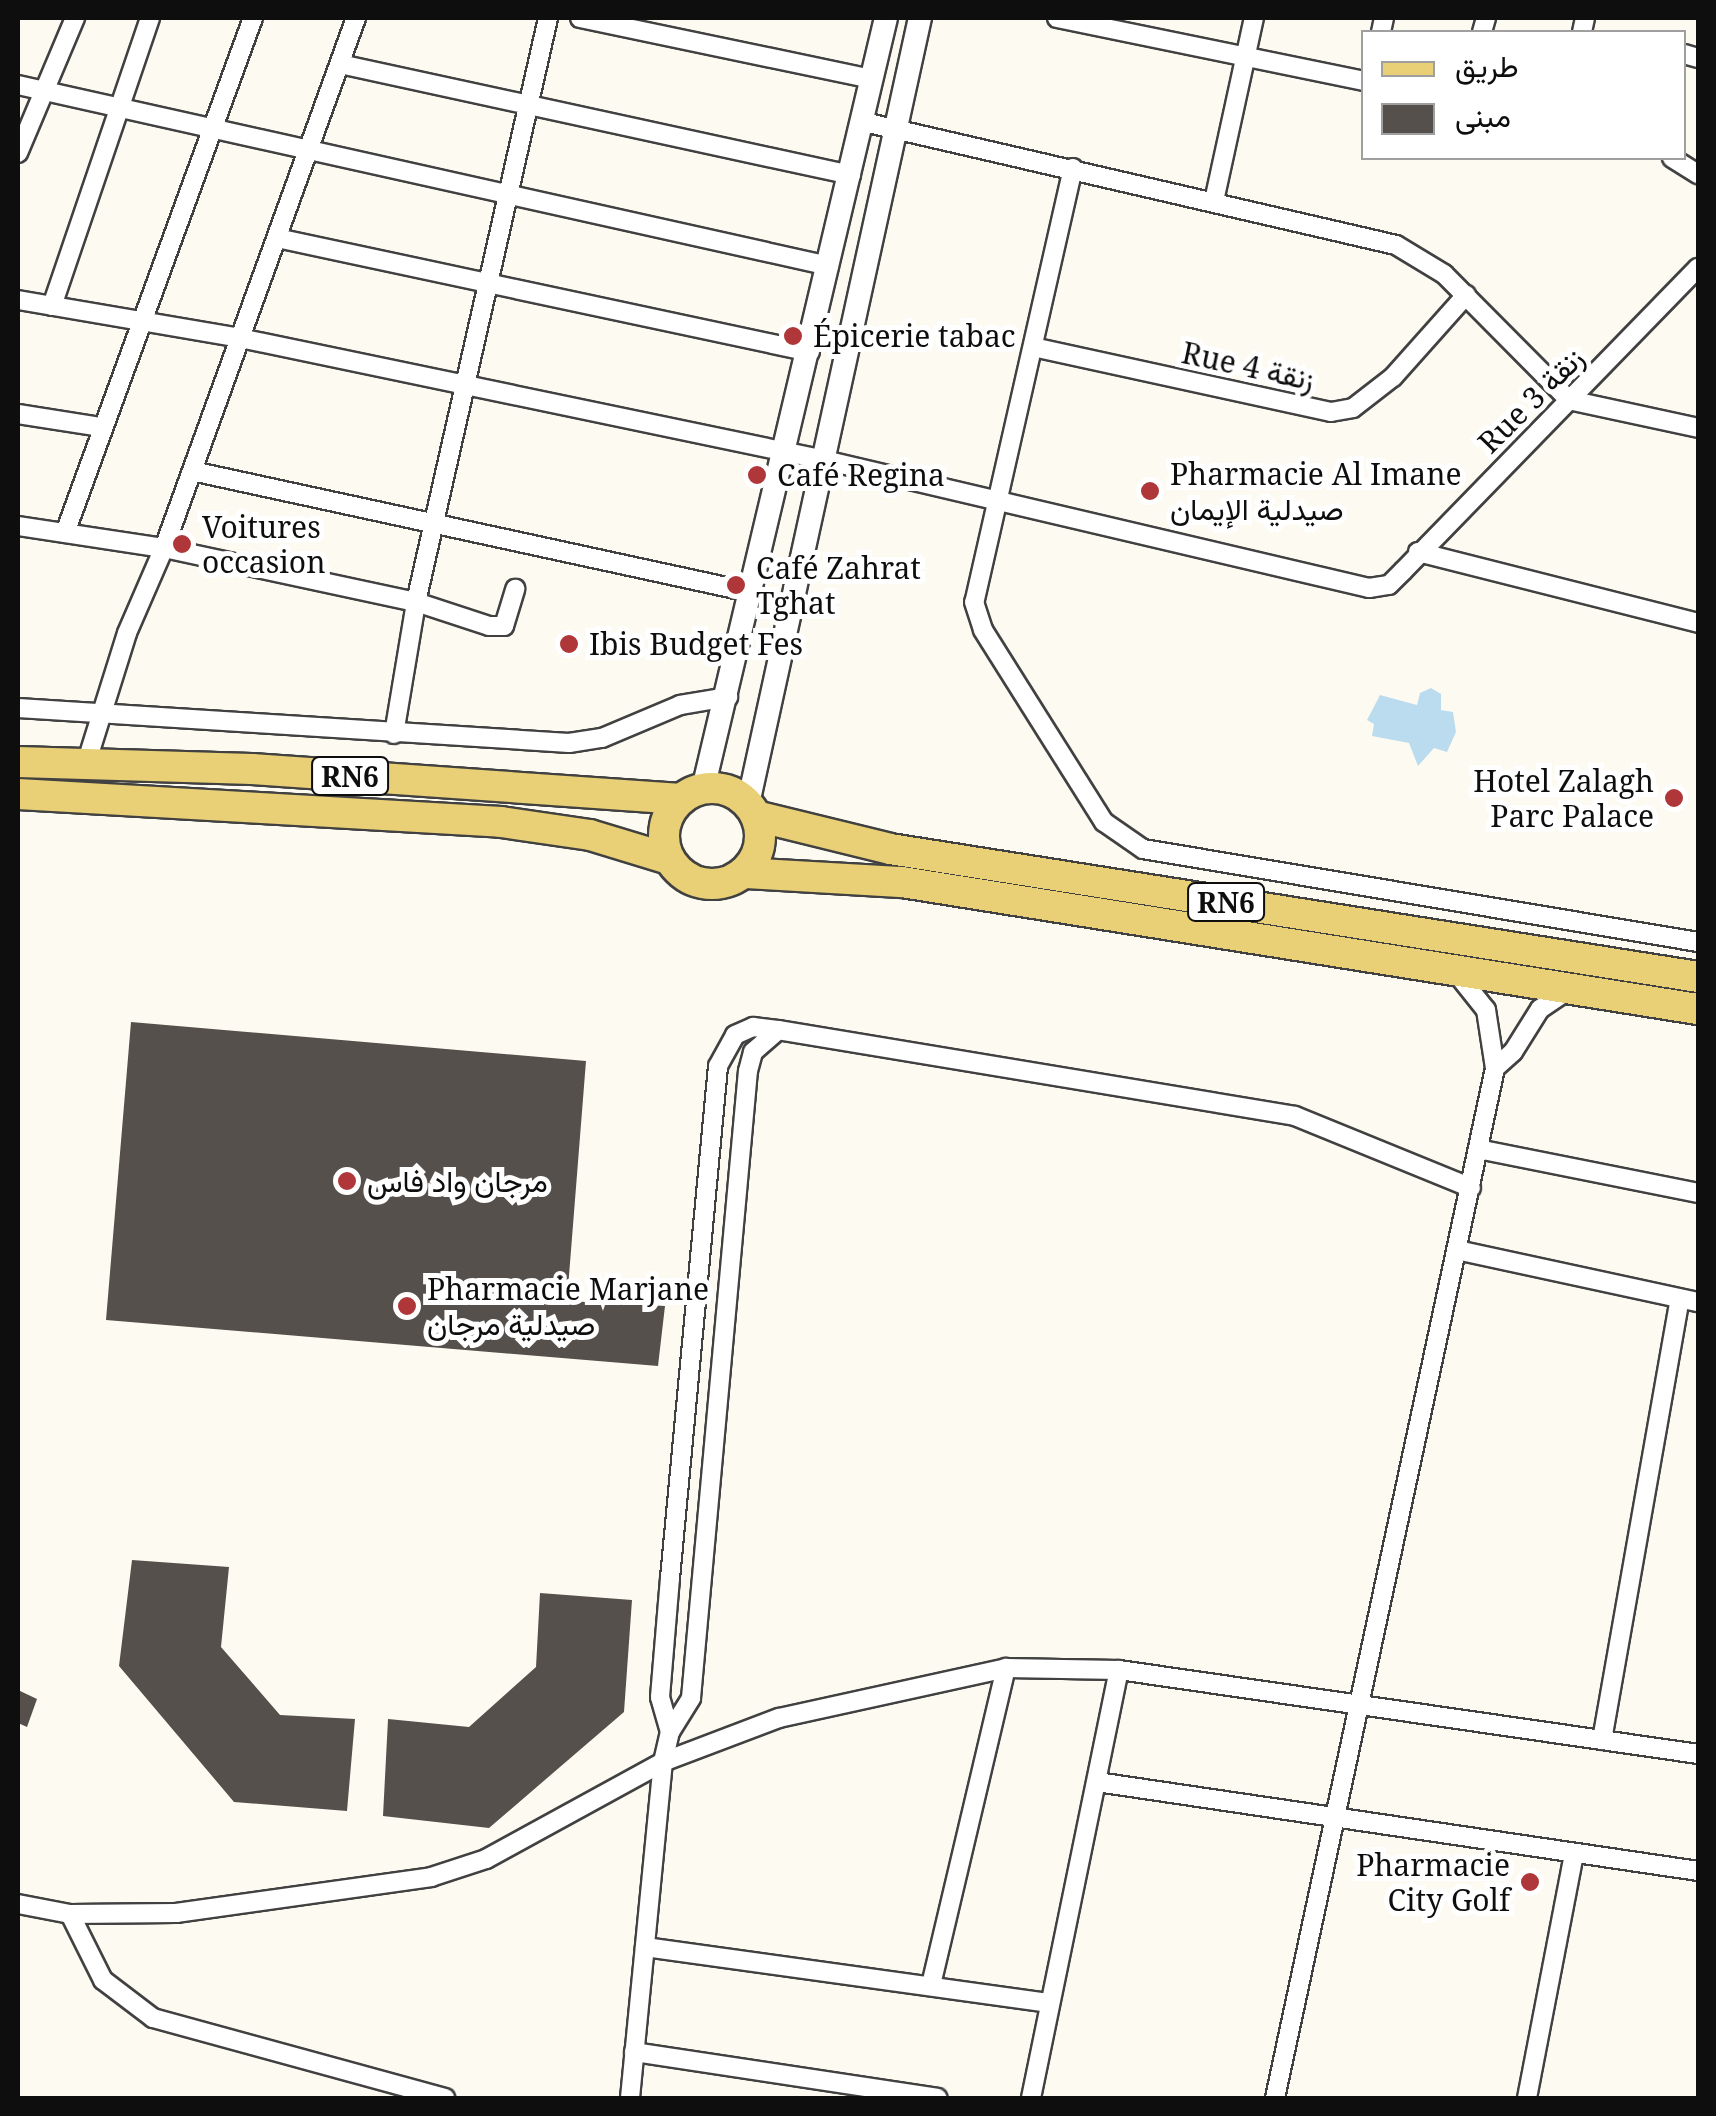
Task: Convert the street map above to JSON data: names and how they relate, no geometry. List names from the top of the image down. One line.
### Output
{"streets":{"main road":["RN6"],"street":["Rue 4 زنقة","Rue 3 زنقة"]},"places":["Épicerie tabac","Café Regina","Pharmacie Al Imane صيدلية الإيمان","Voitures occasion","Café Zahrat Tghat","Ibis Budget Fes","Hotel Zalagh Parc Palace","مرجان واد فاس","Pharmacie Marjane صيدلية مرجان","Pharmacie City Golf"],"legend":["طريق","مبنى"]}
